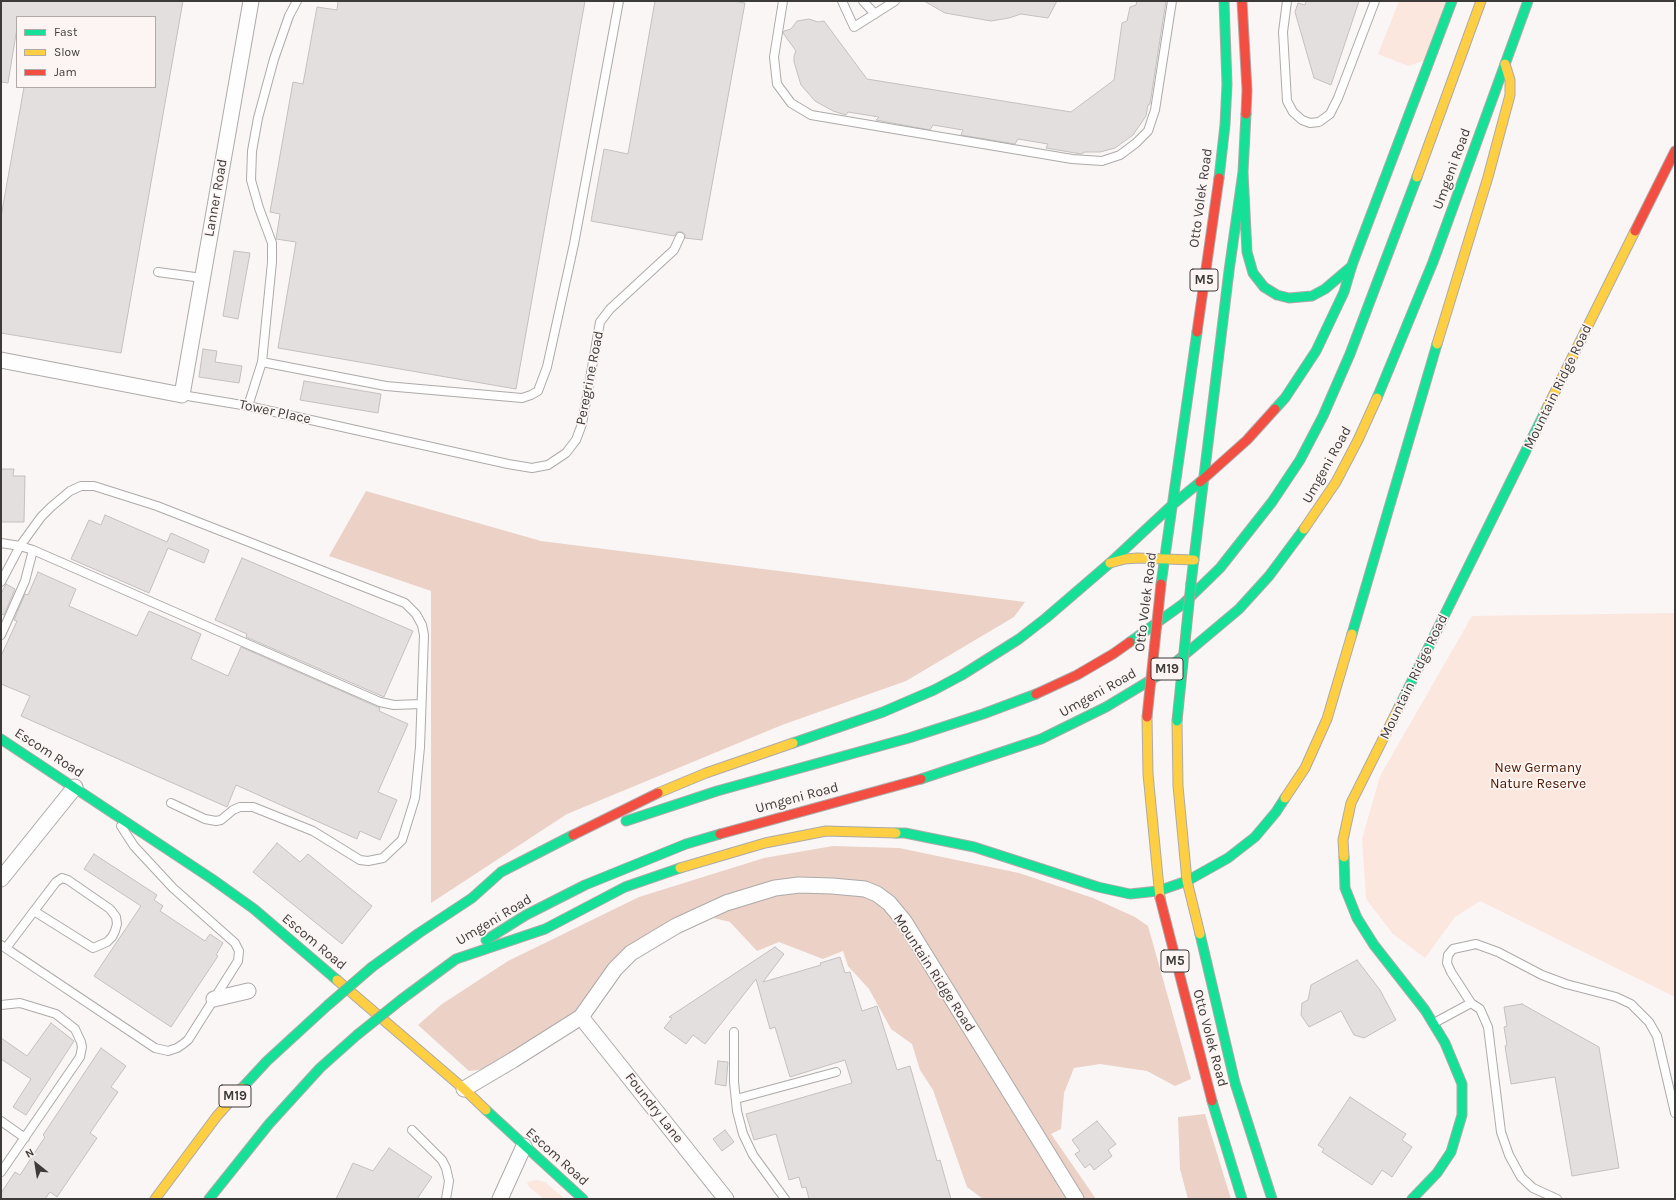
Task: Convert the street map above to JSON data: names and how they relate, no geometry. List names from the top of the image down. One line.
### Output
{"streets":{"main road":["Umgeni Road","Otto Volek Road","M5","Mountain Ridge Road","M19","Escom Road"],"street":["Lanner Road","Tower Place","Foundry Lane"],"lane":["Peregrine Road"]},"crossings":[["Umgeni Road","M19"],["Lanner Road","Tower Place"],["Peregrine Road","Tower Place"],["Mountain Ridge Road","Escom Road"],["Mountain Ridge Road","Foundry Lane"]],"parks":["New Germany Nature Reserve"],"legend":["Fast","Slow","Jam"],"north":"top left"}
